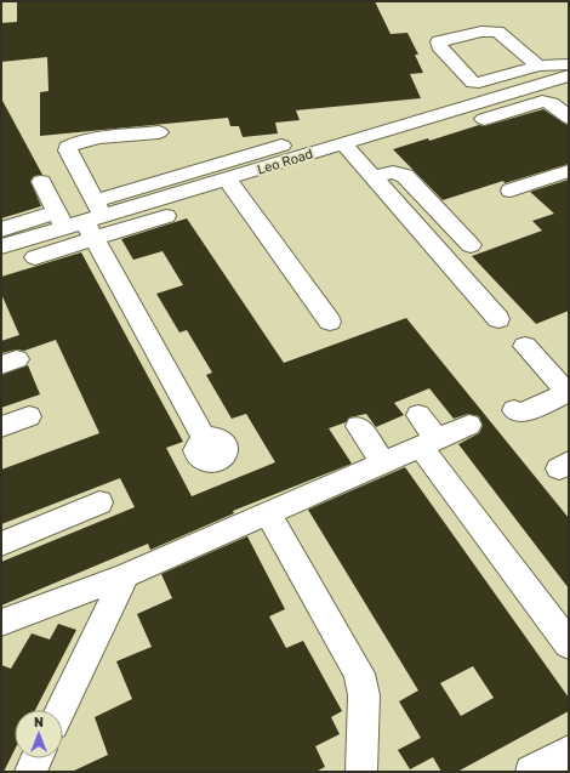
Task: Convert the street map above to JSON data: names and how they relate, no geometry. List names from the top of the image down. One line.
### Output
{"streets":{"street":["Leo Road"]},"north":"top"}
